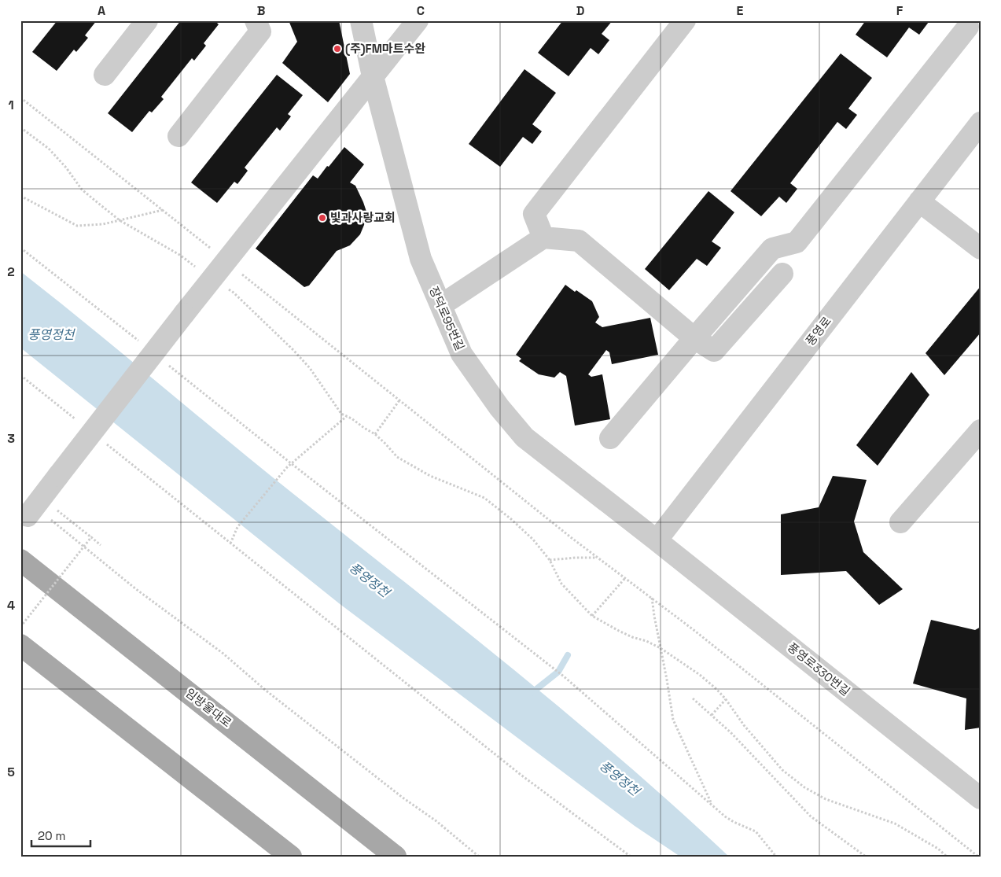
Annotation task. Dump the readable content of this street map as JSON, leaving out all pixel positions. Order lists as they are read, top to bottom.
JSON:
{
  "streets": {
    "main road": ["임방울대로"],
    "street": ["장덕로95번길", "풍영로", "풍영로330번길"]
  },
  "crossings": [
    ["장덕로95번길", "풍영로"],
    ["장덕로95번길", "풍영로330번길"],
    ["풍영로", "풍영로330번길"]
  ],
  "water": ["풍영정천"],
  "places": ["(주)FM마트수완", "빛과사랑교회"],
  "scale_bar": "20 m",
  "grid": {
    "columns": [
      "A",
      "B",
      "C",
      "D",
      "E",
      "F"
    ],
    "rows": [
      "1",
      "2",
      "3",
      "4",
      "5"
    ]
  }
}
